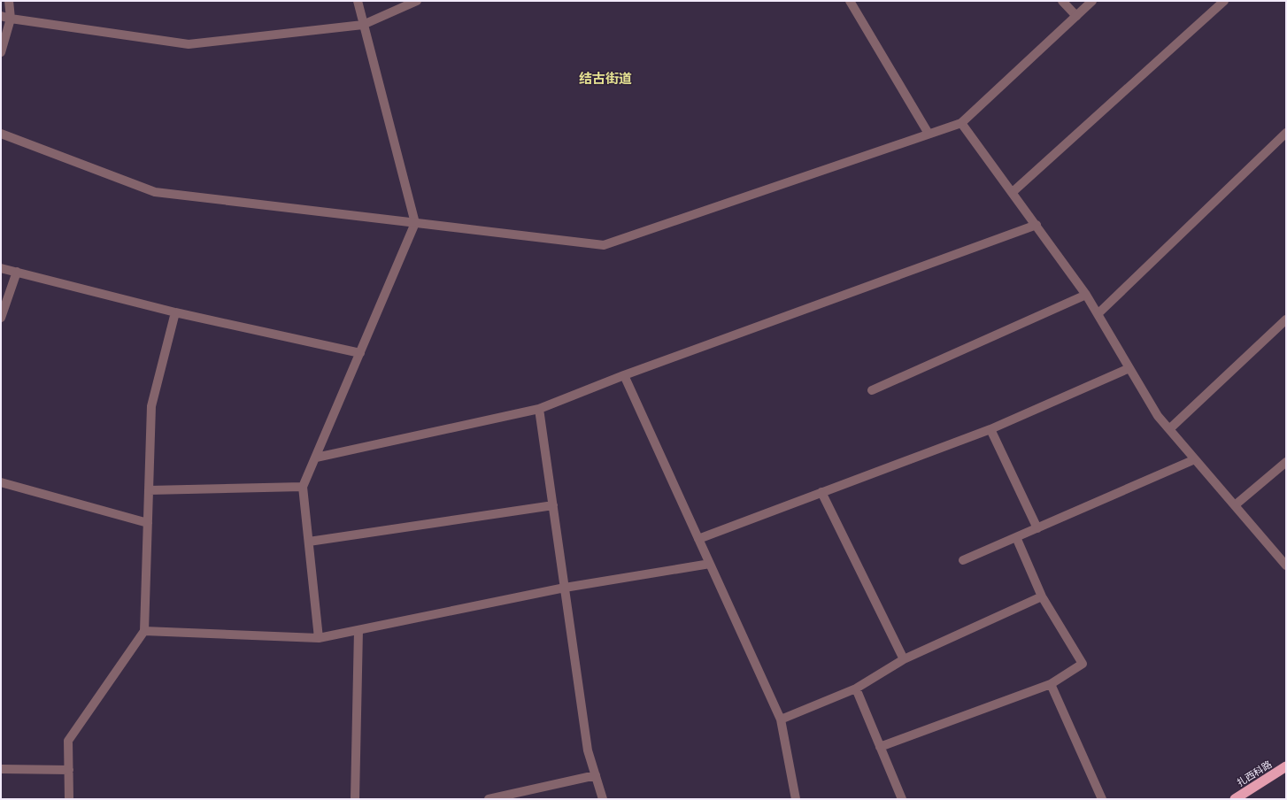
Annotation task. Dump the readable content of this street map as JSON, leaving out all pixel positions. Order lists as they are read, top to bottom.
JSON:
{
  "streets": {
    "highway": ["扎西科路"]
  },
  "districts": ["结古街道"]
}
